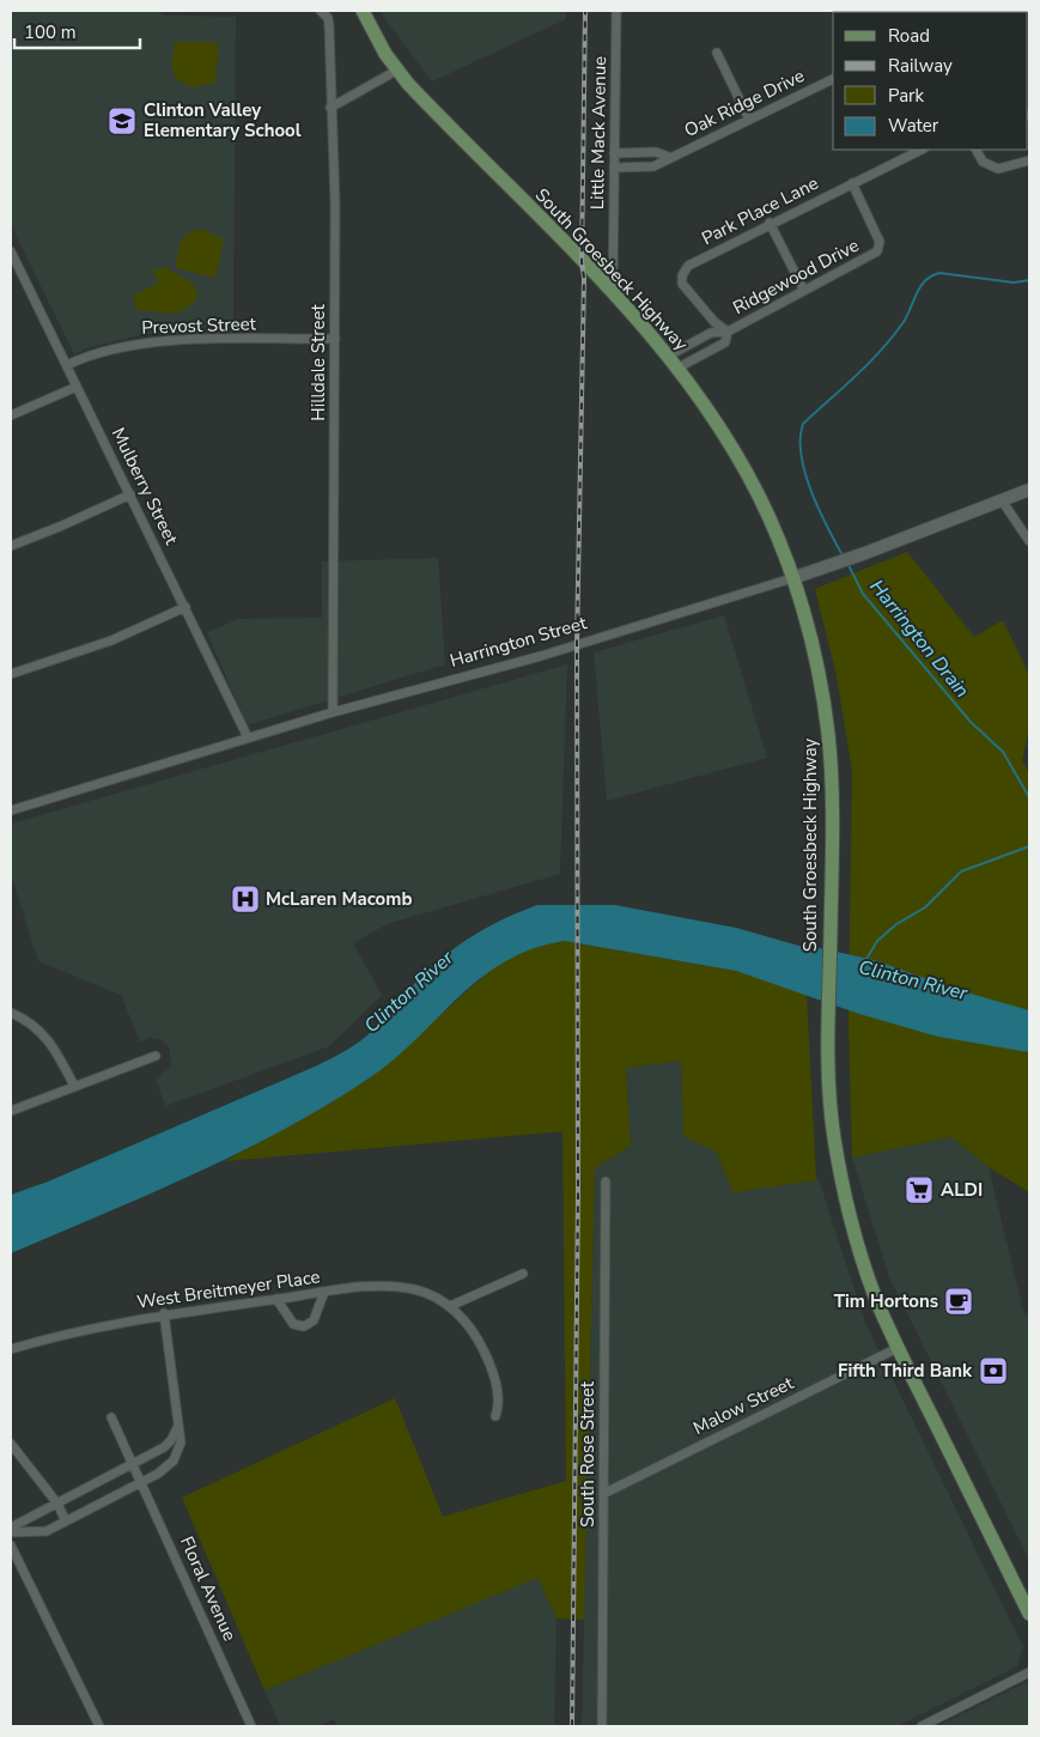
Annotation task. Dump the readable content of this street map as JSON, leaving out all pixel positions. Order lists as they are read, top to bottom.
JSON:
{
  "streets": {
    "main road": ["South Groesbeck Highway"],
    "street": [
      "Oak Ridge Drive",
      "Little Mack Avenue",
      "Park Place Lane",
      "Ridgewood Drive",
      "Prevost Street",
      "Hilldale Street",
      "Mulberry Street",
      "Harrington Street",
      "West Breitmeyer Place",
      "Malow Street",
      "South Rose Street",
      "Floral Avenue"
    ]
  },
  "crossings": [
    ["Oak Ridge Drive", "Little Mack Avenue"],
    ["Little Mack Avenue", "South Groesbeck Highway"],
    ["Park Place Lane", "Ridgewood Drive"],
    ["South Groesbeck Highway", "Ridgewood Drive"],
    ["South Groesbeck Highway", "Harrington Street"],
    ["South Groesbeck Highway", "Malow Street"],
    ["Prevost Street", "Hilldale Street"],
    ["Prevost Street", "Mulberry Street"],
    ["Hilldale Street", "Harrington Street"],
    ["Mulberry Street", "Harrington Street"],
    ["Malow Street", "South Rose Street"]
  ],
  "water": ["Harrington Drain", "Clinton River"],
  "places": {
    "school or university": ["Clinton Valley Elementary School"],
    "hospital": ["McLaren Macomb"],
    "supermarket": ["ALDI"],
    "cafe": ["Tim Hortons"],
    "bank": ["Fifth Third Bank"]
  },
  "legend": [
    "Road",
    "Railway",
    "Park",
    "Water"
  ],
  "scale_bar": "100 m"
}
